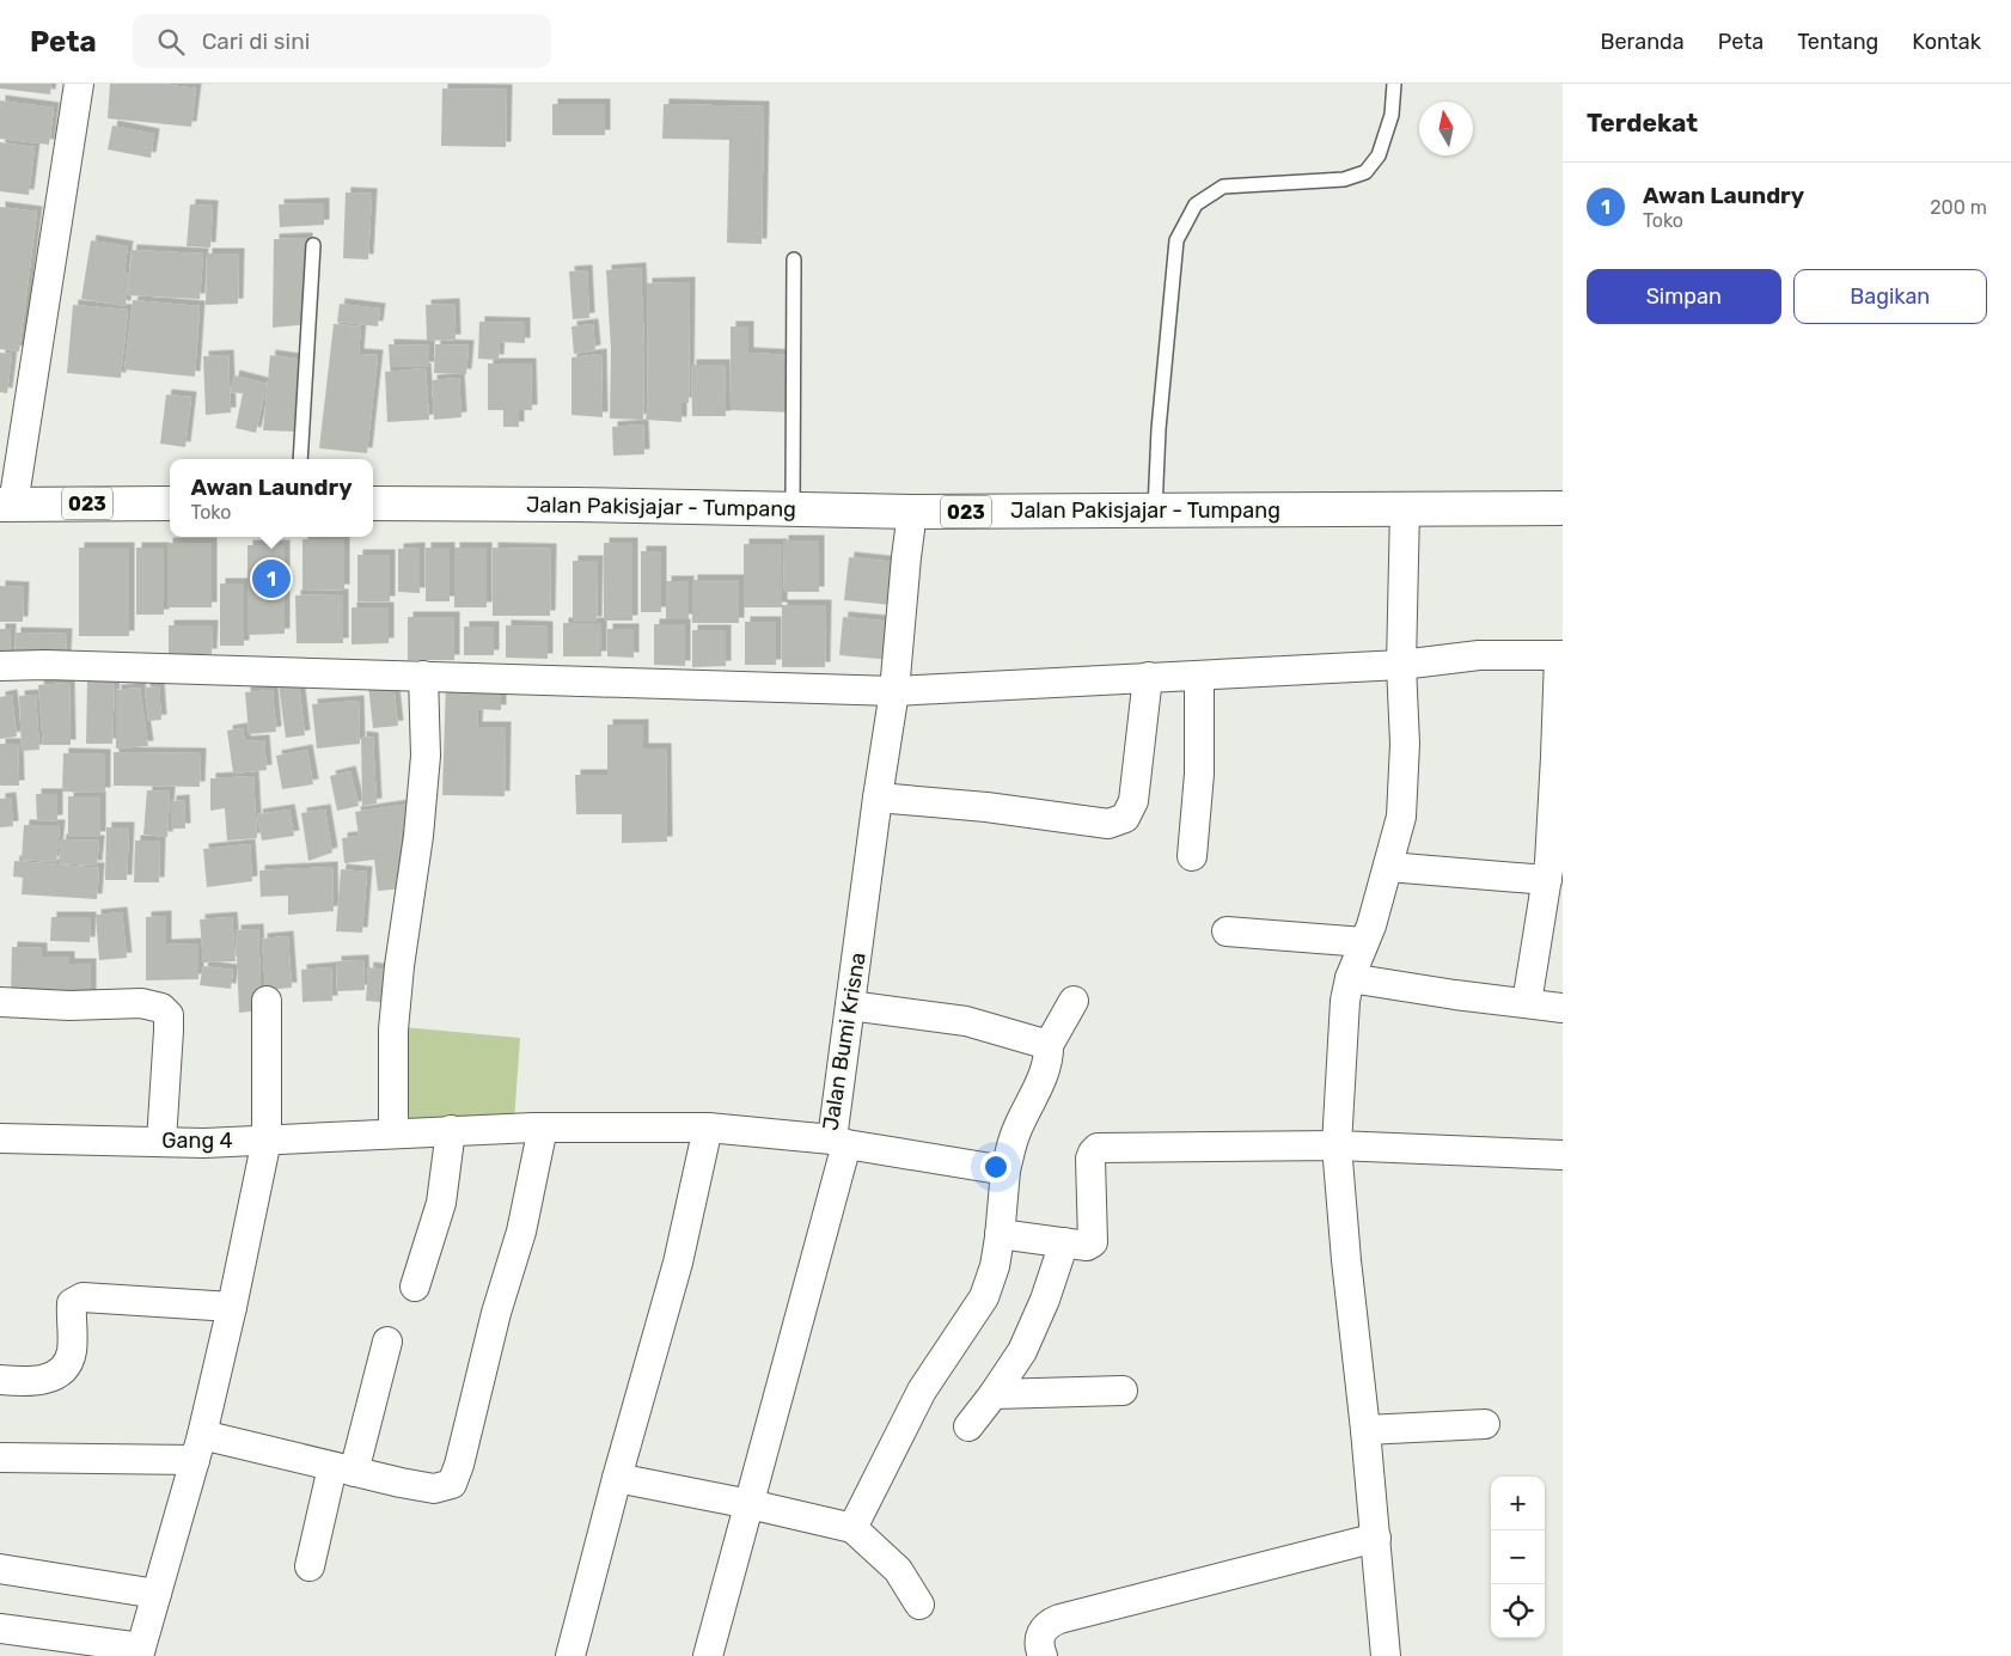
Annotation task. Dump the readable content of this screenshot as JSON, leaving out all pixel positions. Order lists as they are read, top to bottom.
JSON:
{
  "streets": {
    "main road": ["023", "Jalan Pakisjajar - Tumpang"],
    "street": ["Jalan Bumi Krisna", "Gang 4"]
  },
  "crossings": [
    ["Jalan Pakisjajar - Tumpang", "Jalan Bumi Krisna"],
    ["Jalan Bumi Krisna", "Gang 4"]
  ],
  "north": "top",
  "page": {
    "header": "Peta",
    "search": "Cari di sini",
    "nav": [
      "Beranda",
      "Peta",
      "Tentang",
      "Kontak"
    ],
    "heading": "Terdekat",
    "list": [
      {
        "mark": "1",
        "name": "Awan Laundry",
        "note": "Toko",
        "value": "200 m"
      }
    ],
    "buttons": ["Simpan", "Bagikan"],
    "popup": ["Awan Laundry", "Toko"],
    "pins": "1",
    "map_buttons": ["+", "−"]
  }
}
